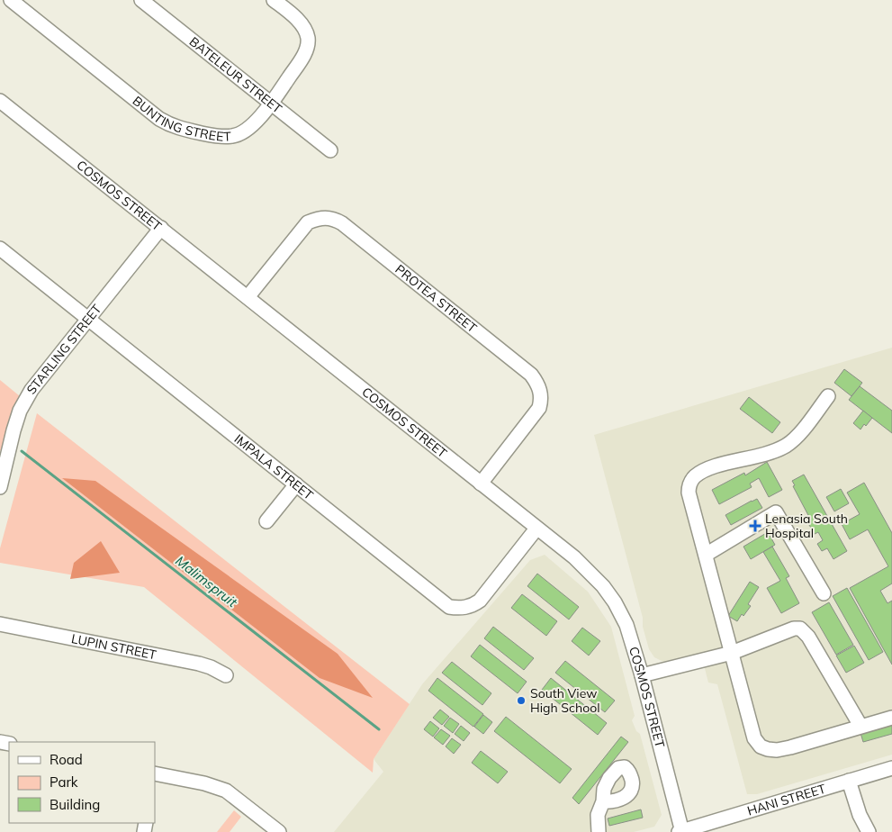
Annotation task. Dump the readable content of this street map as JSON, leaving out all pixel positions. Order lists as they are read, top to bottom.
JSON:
{
  "streets": {
    "street": [
      "BATELEUR STREET",
      "BUNTING STREET",
      "COSMOS STREET",
      "PROTEA STREET",
      "STARLING STREET",
      "IMPALA STREET",
      "LUPIN STREET",
      "HANI STREET"
    ]
  },
  "crossings": [
    ["BATELEUR STREET", "BUNTING STREET"],
    ["COSMOS STREET", "PROTEA STREET"],
    ["COSMOS STREET", "STARLING STREET"],
    ["COSMOS STREET", "IMPALA STREET"],
    ["COSMOS STREET", "HANI STREET"],
    ["STARLING STREET", "IMPALA STREET"]
  ],
  "water": ["Malimspruit"],
  "places": {
    "health": ["Lenasia South Hospital"],
    "other": ["South View High School"]
  },
  "legend": ["Road", "Park", "Building"]
}
